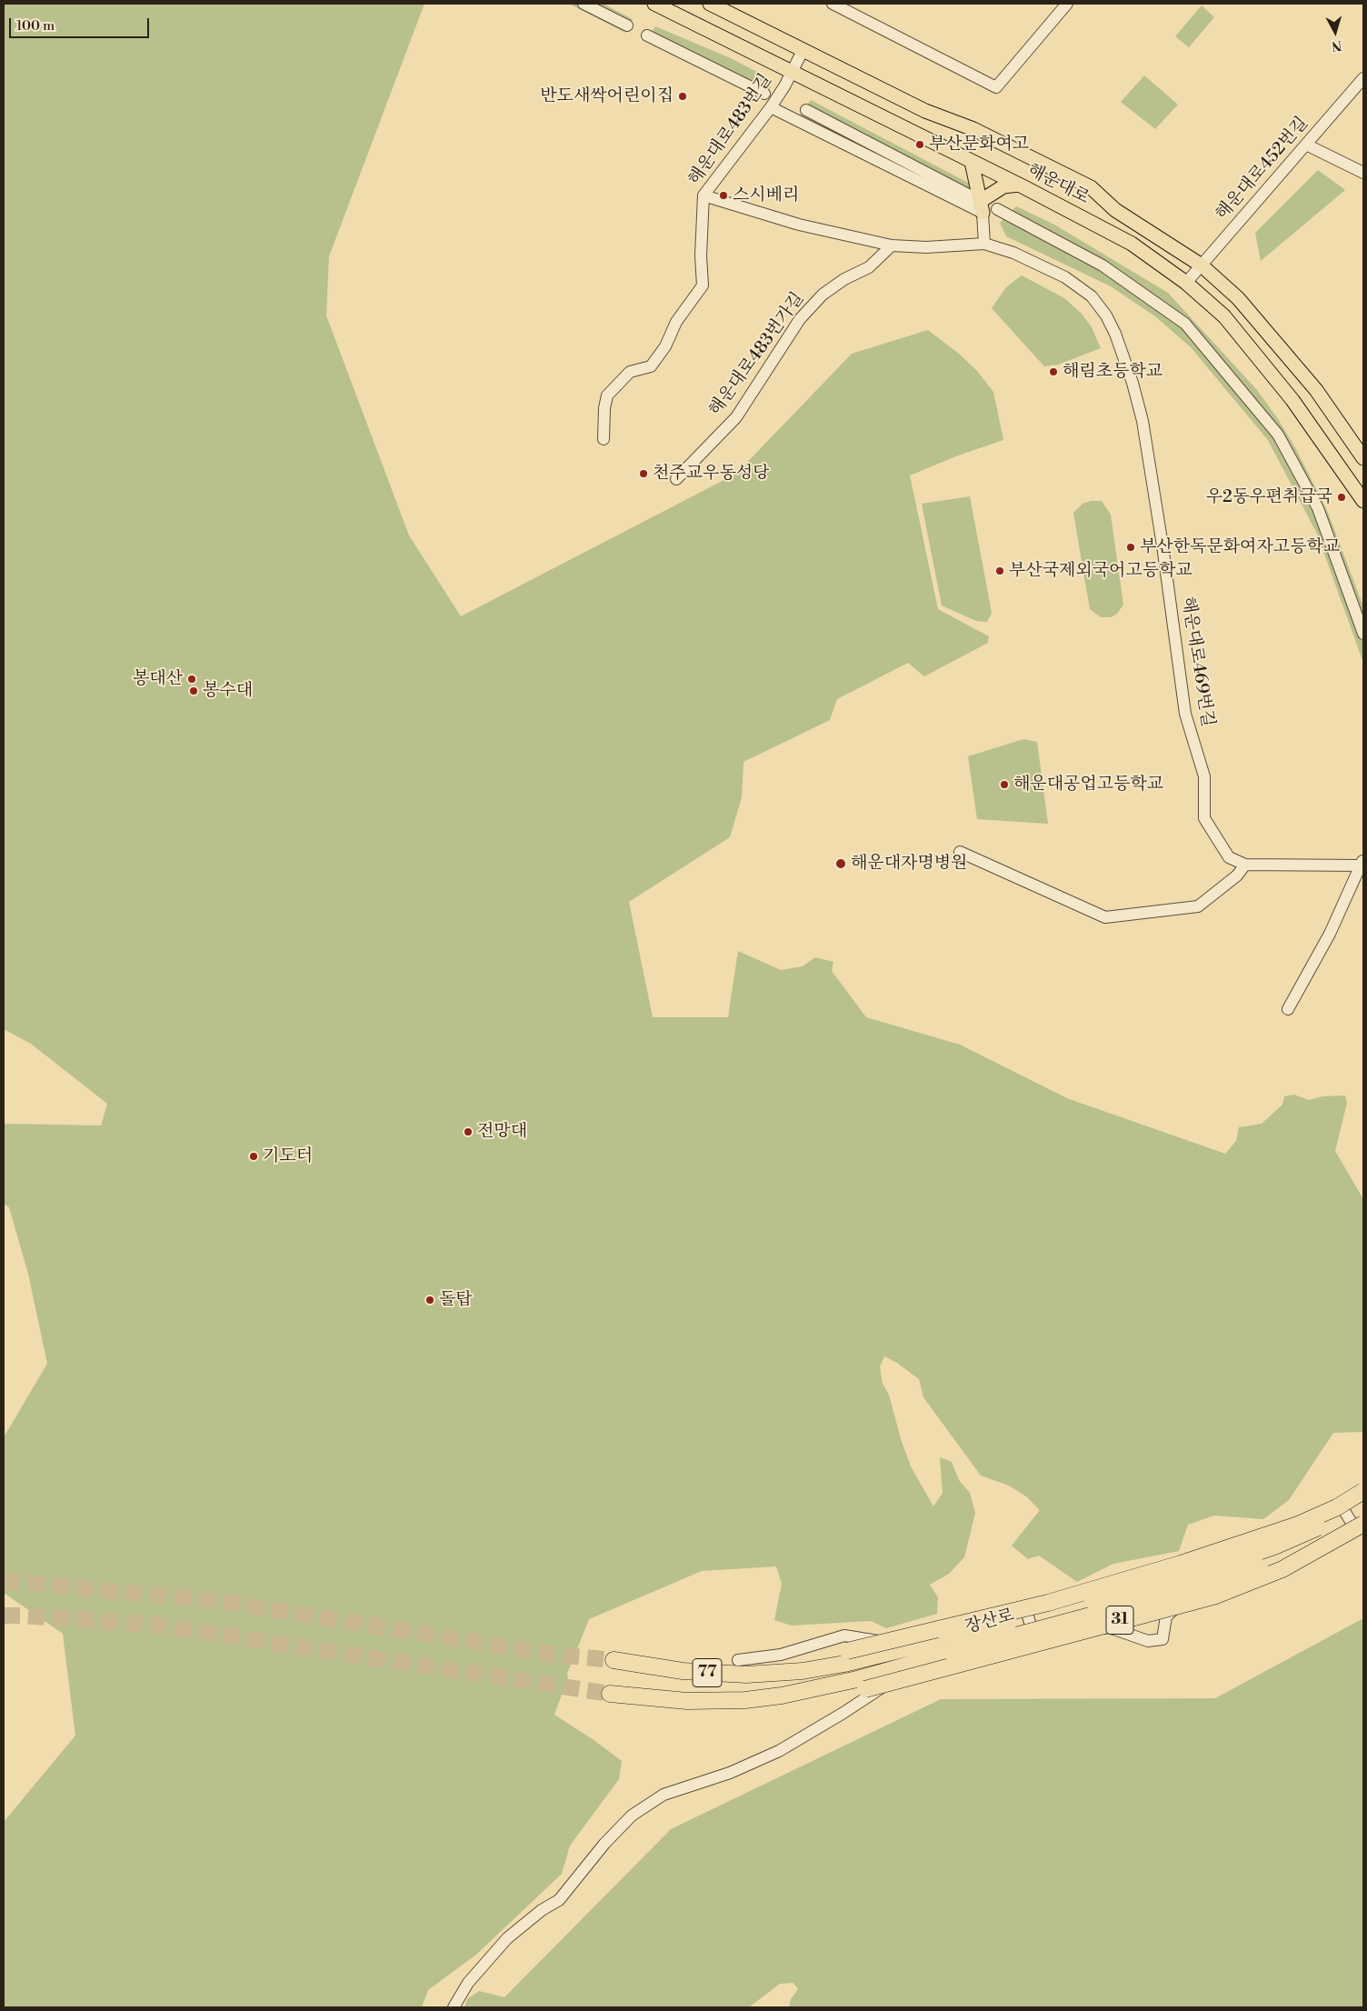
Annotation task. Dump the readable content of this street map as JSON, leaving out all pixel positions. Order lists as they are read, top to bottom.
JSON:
{
  "streets": {
    "highway": ["31", "장산로", "77"],
    "main road": ["해운대로"],
    "street": [
      "해운대로483번길",
      "해운대로452번길",
      "해운대로483번가길",
      "해운대로469번길"
    ]
  },
  "crossings": [
    ["해운대로483번길", "해운대로"],
    ["해운대로452번길", "해운대로"],
    ["31", "장산로"]
  ],
  "places": [
    "반도새싹어린이집",
    "부산문화여고",
    "스시베리",
    "해림초등학교",
    "천주교우동성당",
    "우2동우편취급국",
    "부산한독문화여자고등학교",
    "부산국제외국어고등학교",
    "봉대산",
    "봉수대",
    "해운대공업고등학교",
    "해운대자명병원",
    "전망대",
    "기도터",
    "돌탑"
  ],
  "scale_bar": "100 m",
  "north": "bottom"
}
